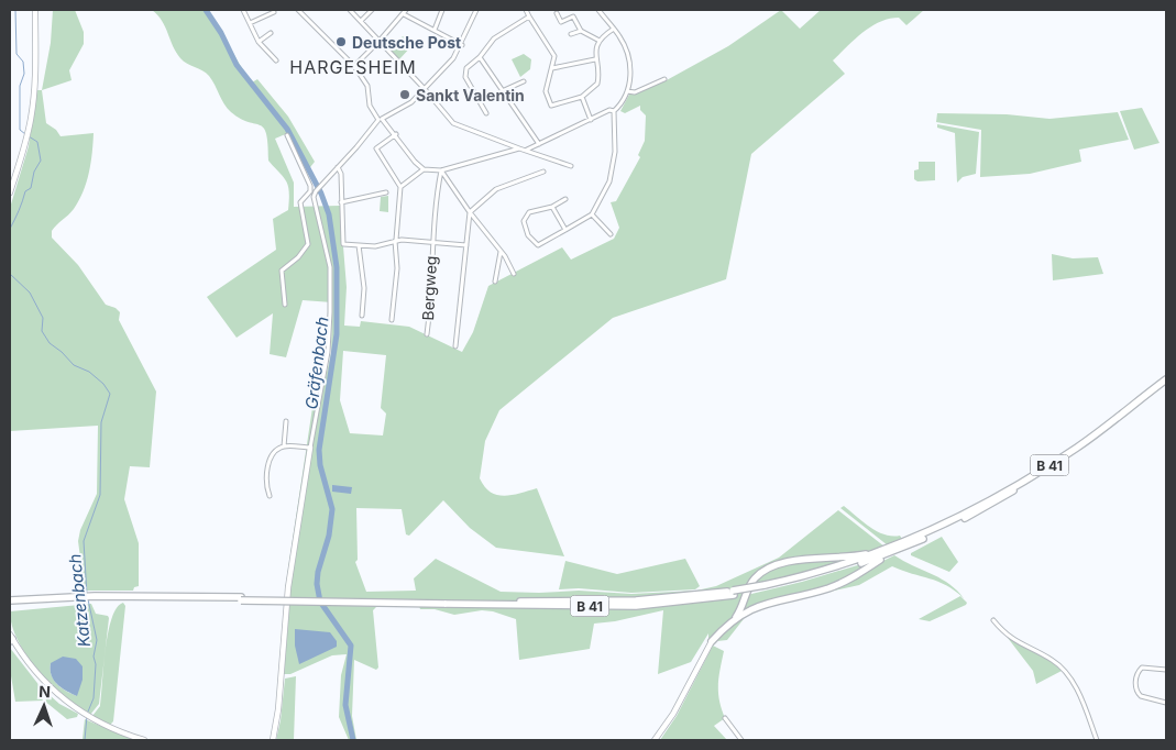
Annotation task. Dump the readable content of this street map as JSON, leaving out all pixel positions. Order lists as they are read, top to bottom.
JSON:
{
  "streets": {
    "highway": ["B 41"],
    "street": ["Bergweg"]
  },
  "districts": ["HARGESHEIM"],
  "water": ["Gräfenbach", "Katzenbach"],
  "places": ["Deutsche Post", "Sankt Valentin"],
  "north": "top"
}
